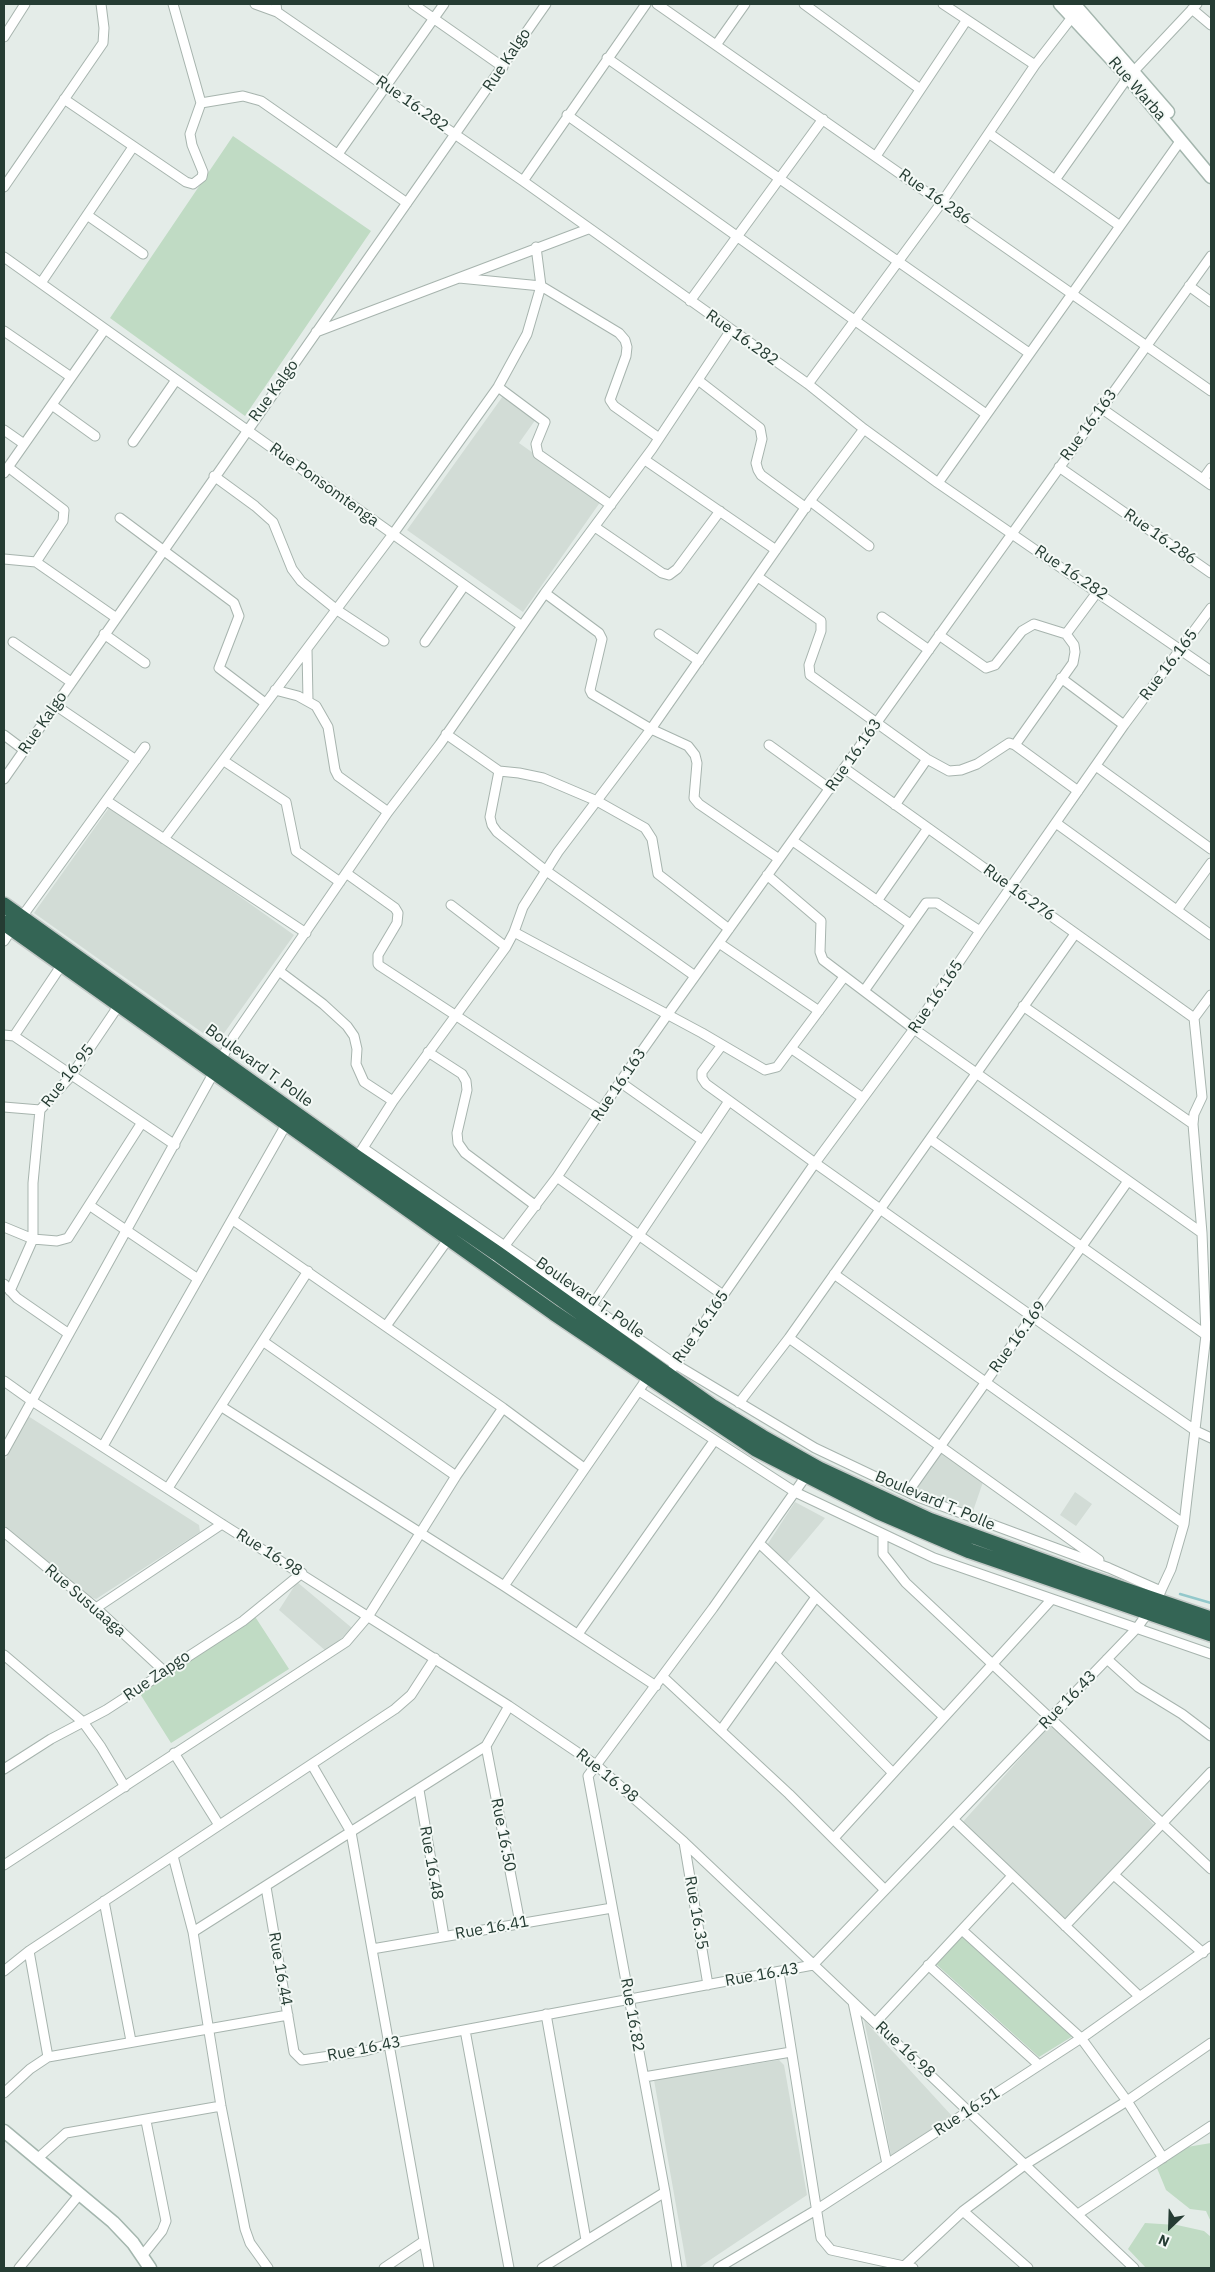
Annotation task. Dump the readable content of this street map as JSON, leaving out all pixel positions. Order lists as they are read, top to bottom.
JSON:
{
  "streets": {
    "highway": ["Boulevard T. Polle"],
    "main road": ["Rue Warba"],
    "street": [
      "Rue Kalgo",
      "Rue 16.282",
      "Rue 16.286",
      "Rue 16.163",
      "Rue Ponsomtenga",
      "Rue 16.165",
      "Rue 16.276",
      "Rue 16.95",
      "Rue 16.169",
      "Rue 16.98",
      "Rue Susuaaga",
      "Rue Zapgo",
      "Rue 16.43",
      "Rue 16.50",
      "Rue 16.48",
      "Rue 16.35",
      "Rue 16.41",
      "Rue 16.44",
      "Rue 16.82",
      "Rue 16.51"
    ]
  },
  "crossings": [
    ["Rue Kalgo", "Rue 16.282"],
    ["Rue Kalgo", "Rue Ponsomtenga"],
    ["Rue 16.282", "Rue 16.163"],
    ["Rue 16.282", "Rue 16.165"],
    ["Rue 16.286", "Rue 16.163"],
    ["Rue 16.163", "Rue 16.276"],
    ["Rue 16.163", "Boulevard T. Polle"],
    ["Rue 16.165", "Rue 16.276"],
    ["Rue 16.165", "Boulevard T. Polle"],
    ["Boulevard T. Polle", "Rue 16.95"],
    ["Boulevard T. Polle", "Rue 16.43"],
    ["Rue 16.98", "Rue Zapgo"],
    ["Rue 16.98", "Rue 16.43"],
    ["Rue 16.98", "Rue 16.35"],
    ["Rue 16.98", "Rue 16.82"],
    ["Rue 16.98", "Rue 16.51"],
    ["Rue Susuaaga", "Rue Zapgo"],
    ["Rue 16.43", "Rue 16.35"],
    ["Rue 16.43", "Rue 16.44"],
    ["Rue 16.43", "Rue 16.82"],
    ["Rue 16.50", "Rue 16.41"],
    ["Rue 16.48", "Rue 16.41"],
    ["Rue 16.41", "Rue 16.82"]
  ],
  "north": "bottom left"
}
